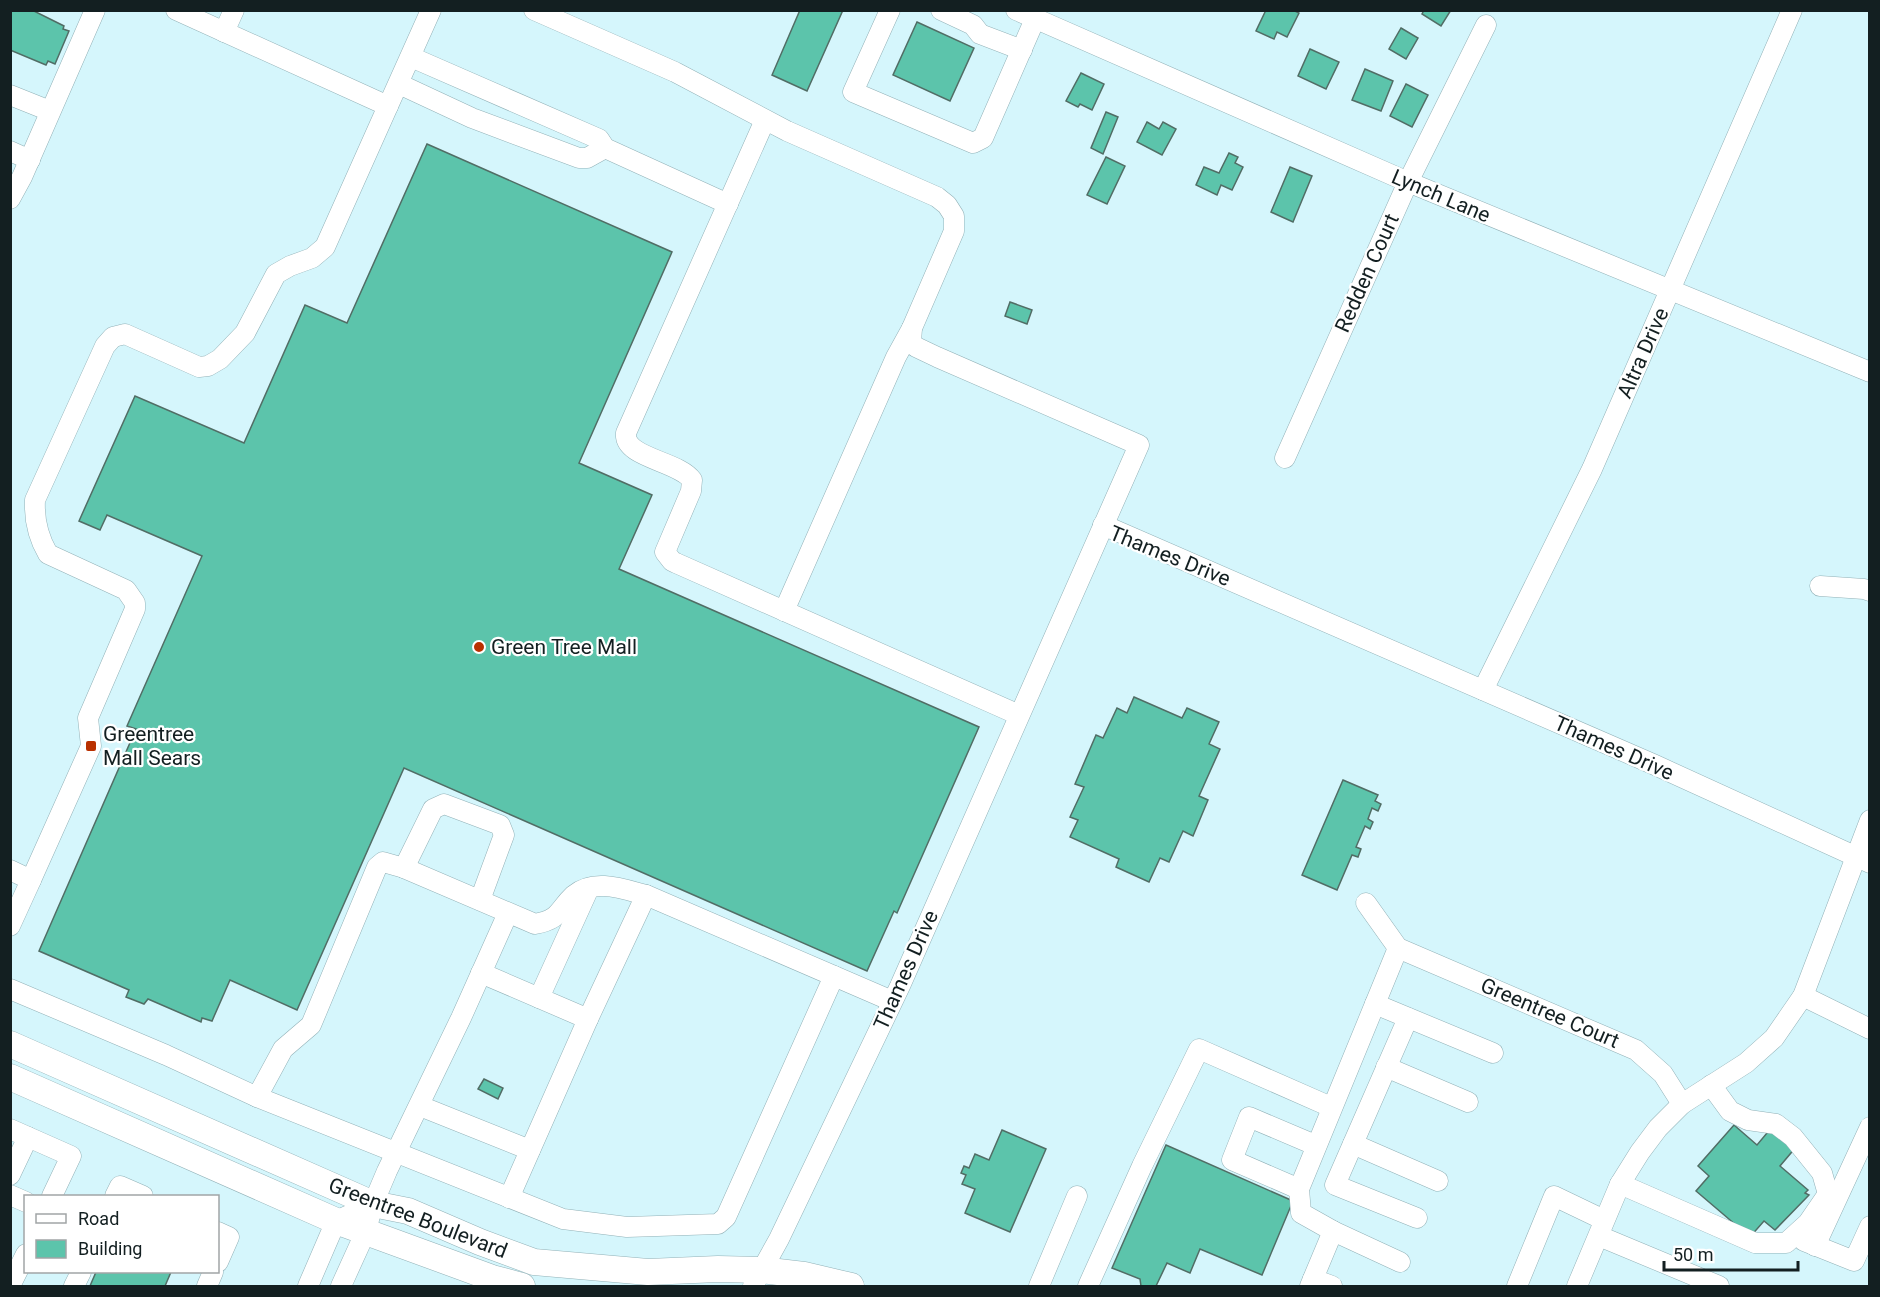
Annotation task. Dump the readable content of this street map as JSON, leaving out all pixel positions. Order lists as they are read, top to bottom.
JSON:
{
  "streets": {
    "main road": ["Greentree Boulevard"],
    "street": [
      "Lynch Lane",
      "Redden Court",
      "Altra Drive",
      "Thames Drive",
      "Greentree Court"
    ]
  },
  "crossings": [
    ["Lynch Lane", "Redden Court"],
    ["Lynch Lane", "Altra Drive"],
    ["Altra Drive", "Thames Drive"],
    ["Thames Drive", "Greentree Boulevard"]
  ],
  "places": {
    "other": ["Green Tree Mall"],
    "transit": ["Greentree Mall Sears"]
  },
  "legend": ["Road", "Building"],
  "scale_bar": "50 m"
}
